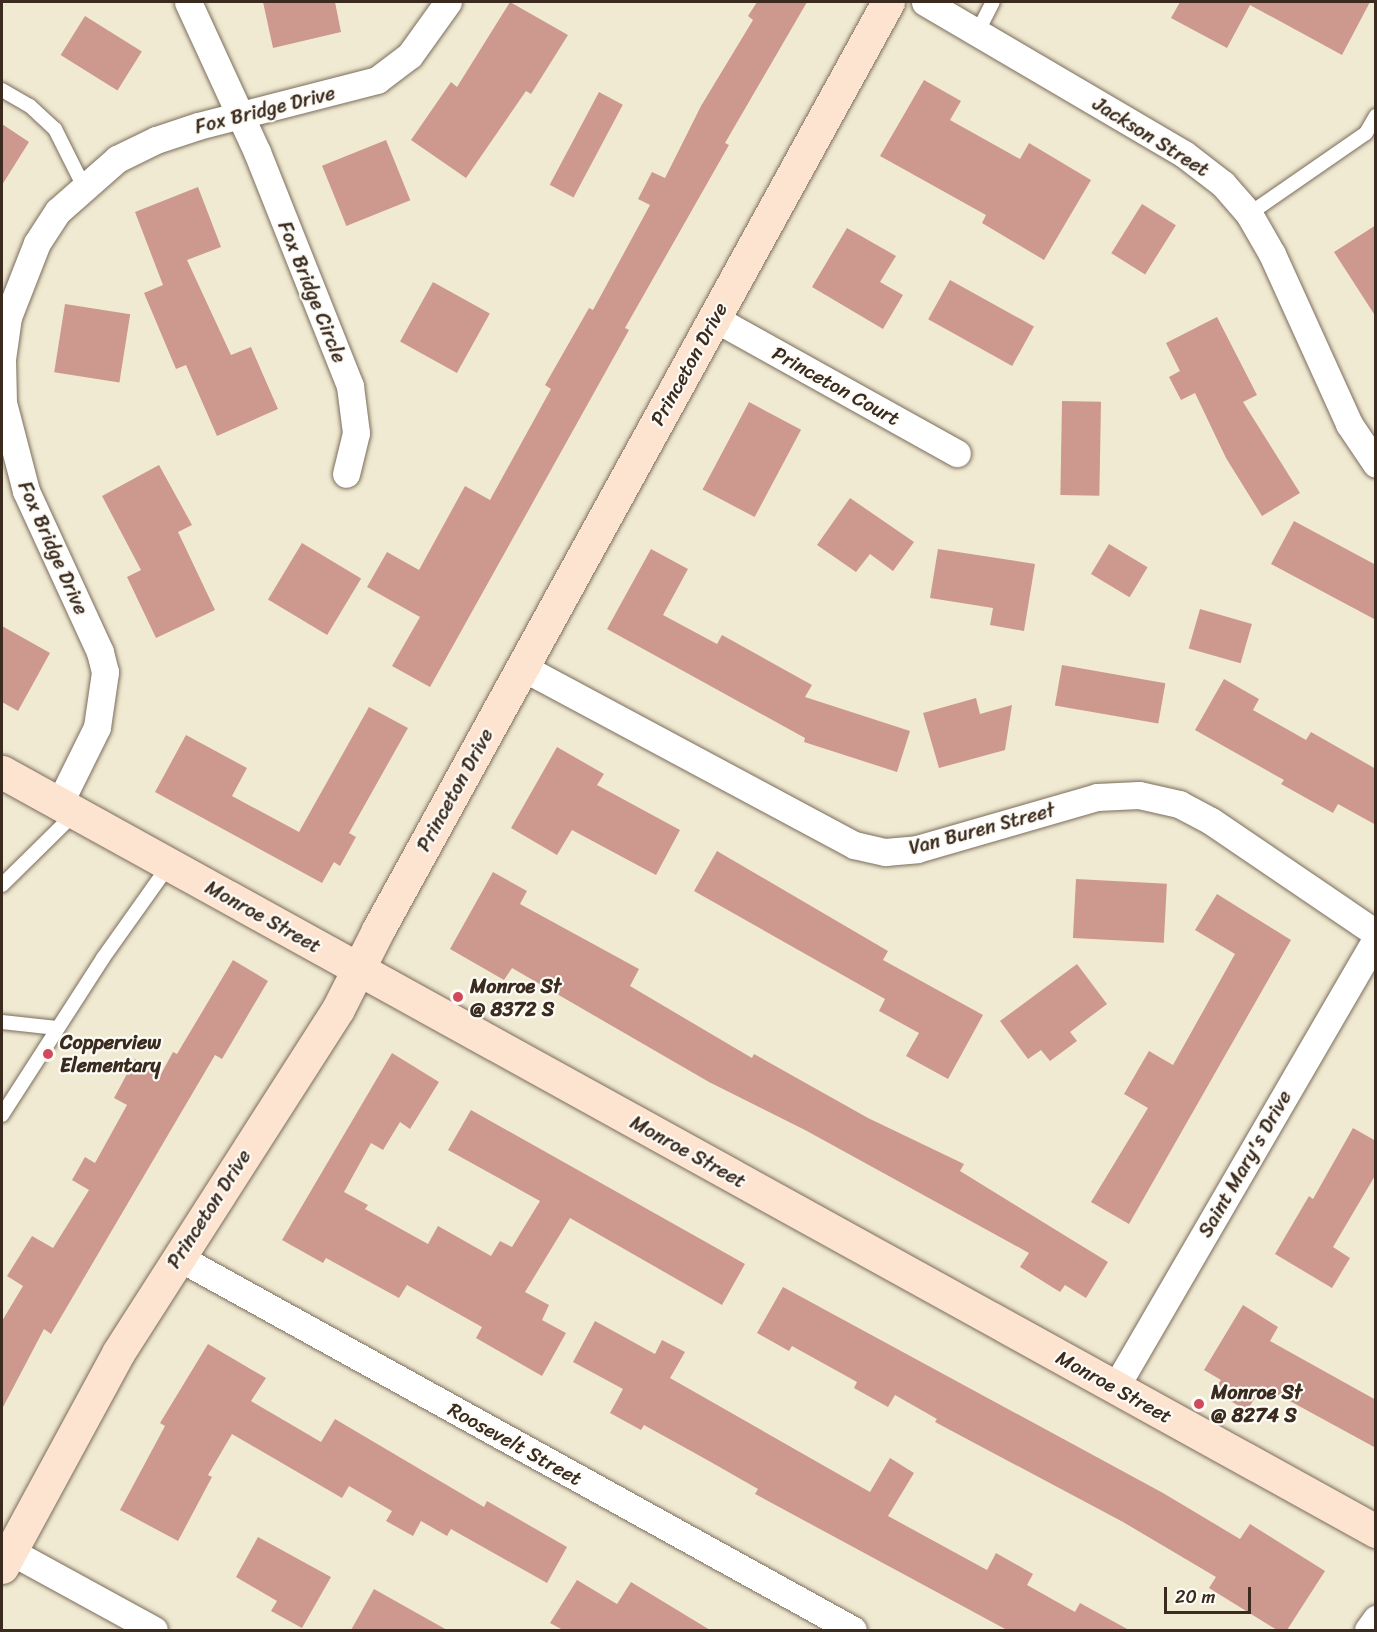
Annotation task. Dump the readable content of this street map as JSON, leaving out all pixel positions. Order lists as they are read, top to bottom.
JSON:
{
  "streets": {
    "street": [
      "Fox Bridge Drive",
      "Jackson Street",
      "Fox Bridge Circle",
      "Princeton Drive",
      "Princeton Court",
      "Van Buren Street",
      "Monroe Street",
      "Saint Mary's Drive",
      "Roosevelt Street"
    ]
  },
  "crossings": [
    ["Fox Bridge Drive", "Fox Bridge Circle"],
    ["Fox Bridge Drive", "Monroe Street"],
    ["Princeton Drive", "Princeton Court"],
    ["Princeton Drive", "Van Buren Street"],
    ["Princeton Drive", "Monroe Street"],
    ["Princeton Drive", "Roosevelt Street"],
    ["Monroe Street", "Saint Mary's Drive"]
  ],
  "places": ["Monroe St @ 8372 S", "Copperview Elementary", "Monroe St @ 8274 S"],
  "scale_bar": "20 m"
}
